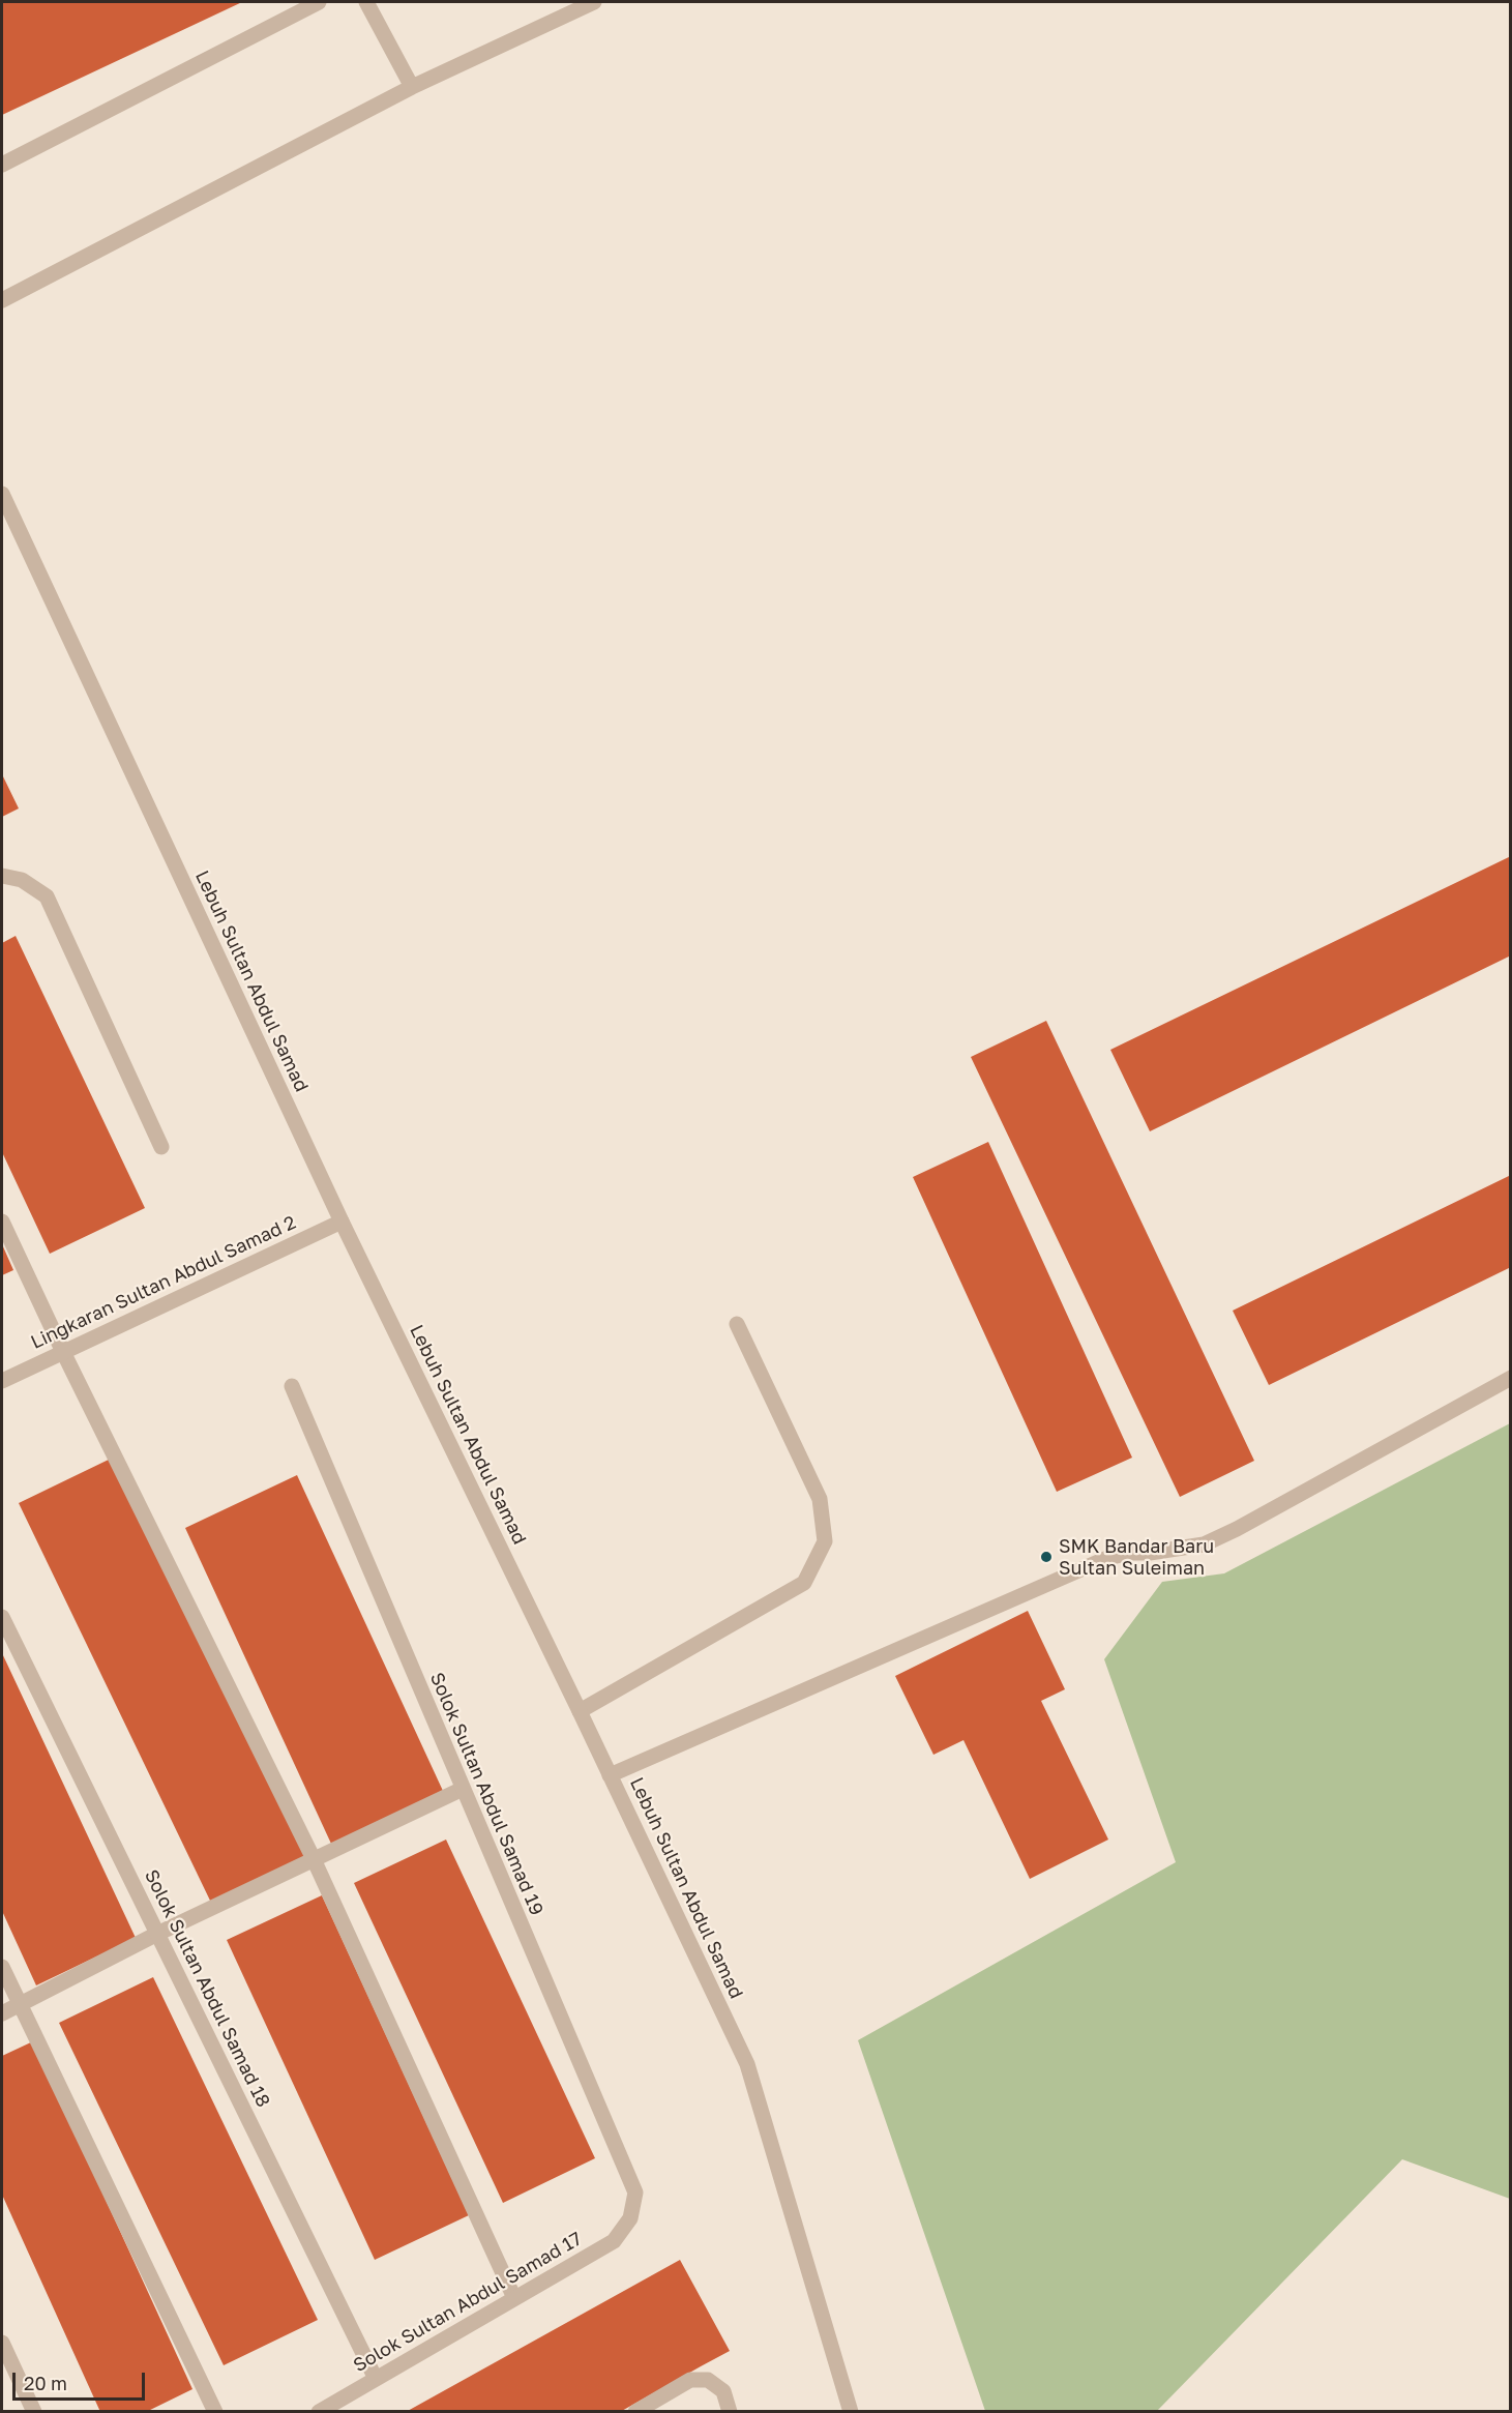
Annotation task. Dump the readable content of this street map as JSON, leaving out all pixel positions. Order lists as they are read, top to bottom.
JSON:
{
  "streets": {
    "street": [
      "Lebuh Sultan Abdul Samad",
      "Lingkaran Sultan Abdul Samad 2",
      "Solok Sultan Abdul Samad 19",
      "Solok Sultan Abdul Samad 18",
      "Solok Sultan Abdul Samad 17"
    ]
  },
  "crossings": [
    ["Lebuh Sultan Abdul Samad", "Lingkaran Sultan Abdul Samad 2"],
    ["Solok Sultan Abdul Samad 19", "Solok Sultan Abdul Samad 17"],
    ["Solok Sultan Abdul Samad 18", "Solok Sultan Abdul Samad 17"]
  ],
  "places": ["SMK Bandar Baru Sultan Suleiman"],
  "scale_bar": "20 m"
}
